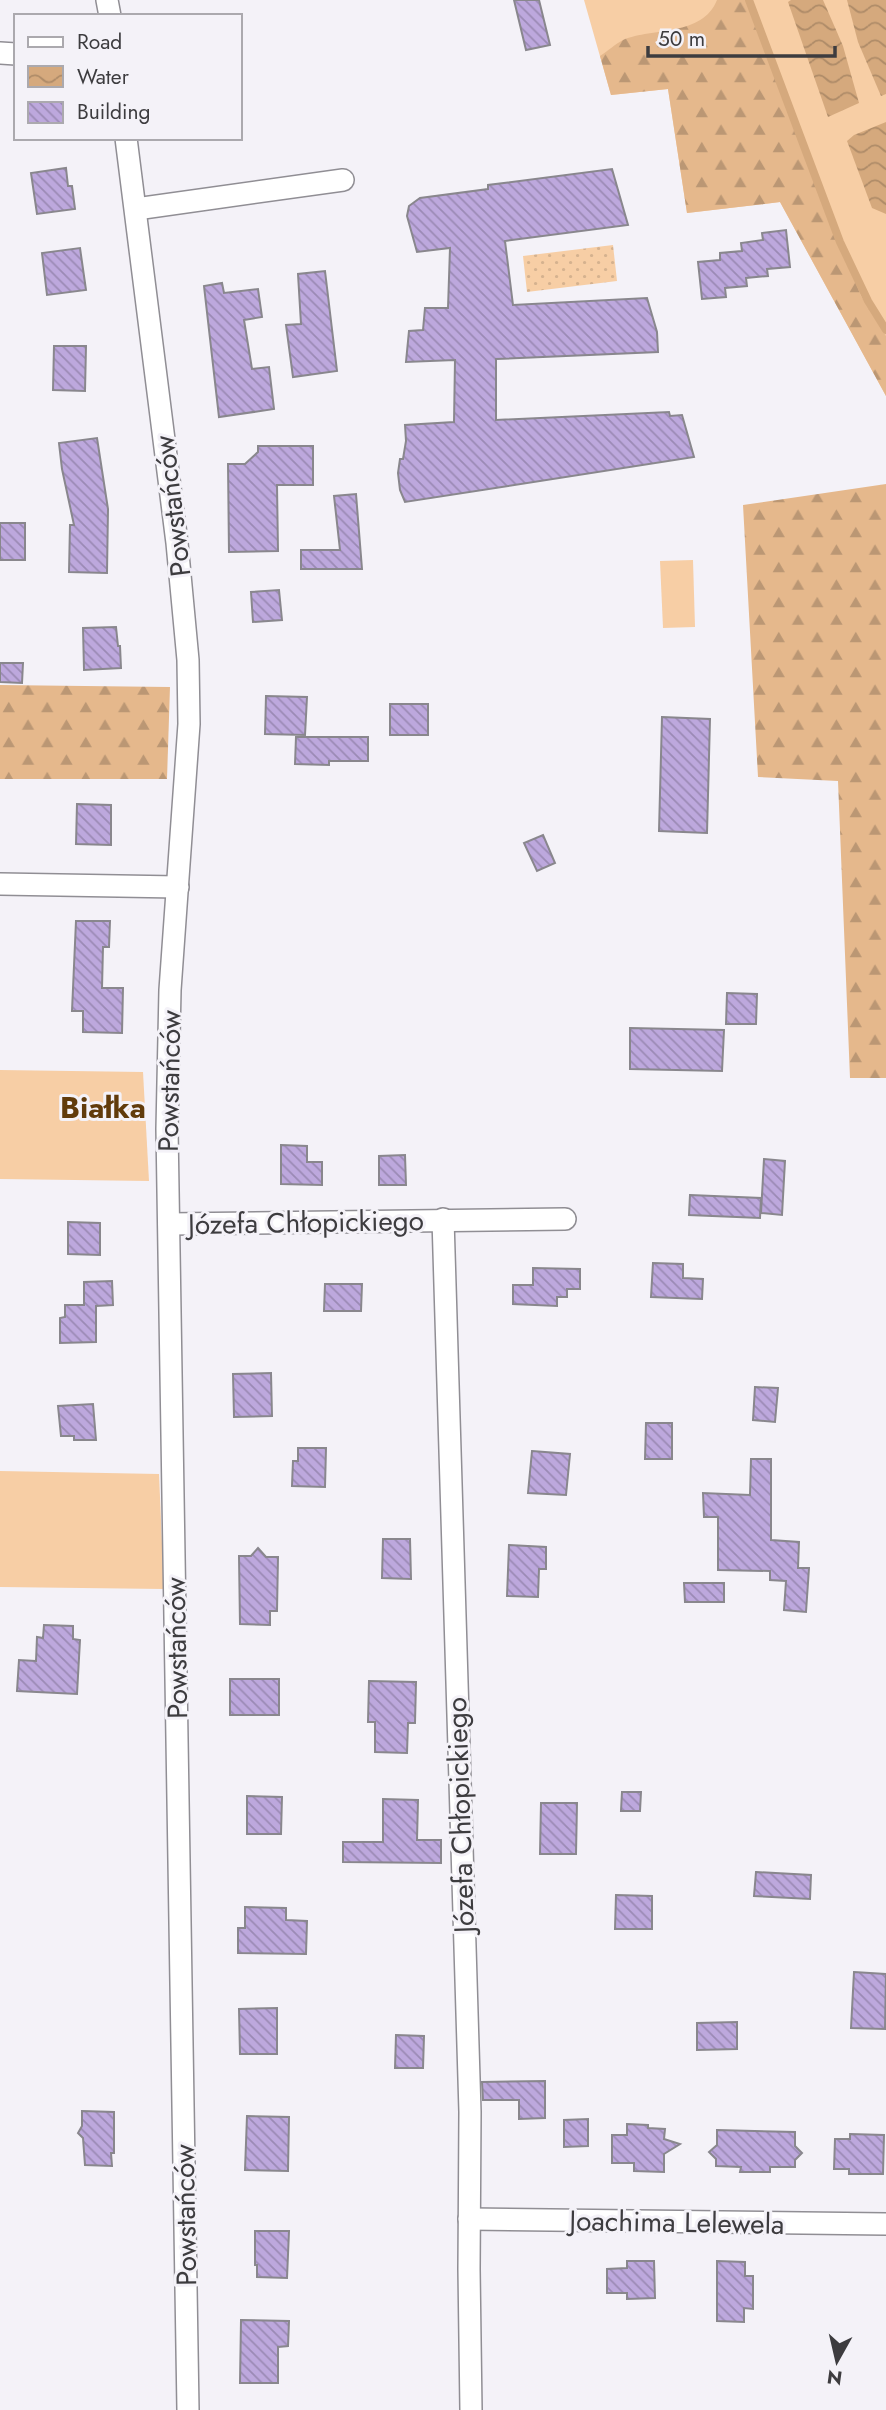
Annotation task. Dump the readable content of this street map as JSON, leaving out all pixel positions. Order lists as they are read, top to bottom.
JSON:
{
  "streets": {
    "street": ["Powstańców", "Józefa Chłopickiego", "Joachima Lelewela"]
  },
  "crossings": [
    ["Powstańców", "Józefa Chłopickiego"],
    ["Józefa Chłopickiego", "Joachima Lelewela"]
  ],
  "districts": ["Białka"],
  "legend": ["Road", "Water", "Building"],
  "scale_bar": "50 m",
  "north": "bottom"
}
